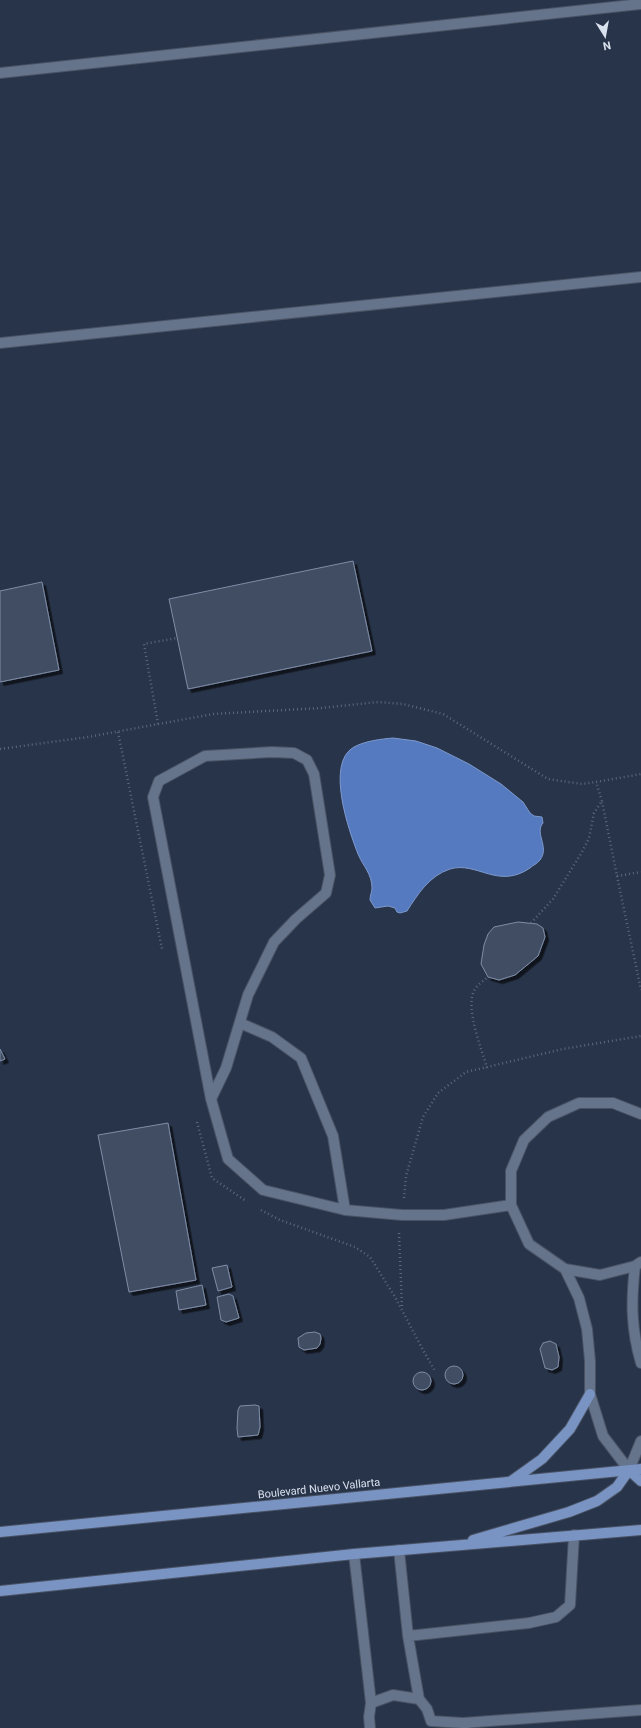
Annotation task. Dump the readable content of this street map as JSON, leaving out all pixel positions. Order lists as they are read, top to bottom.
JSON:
{
  "streets": {
    "main road": ["Boulevard Nuevo Vallarta"]
  },
  "north": "bottom"
}
